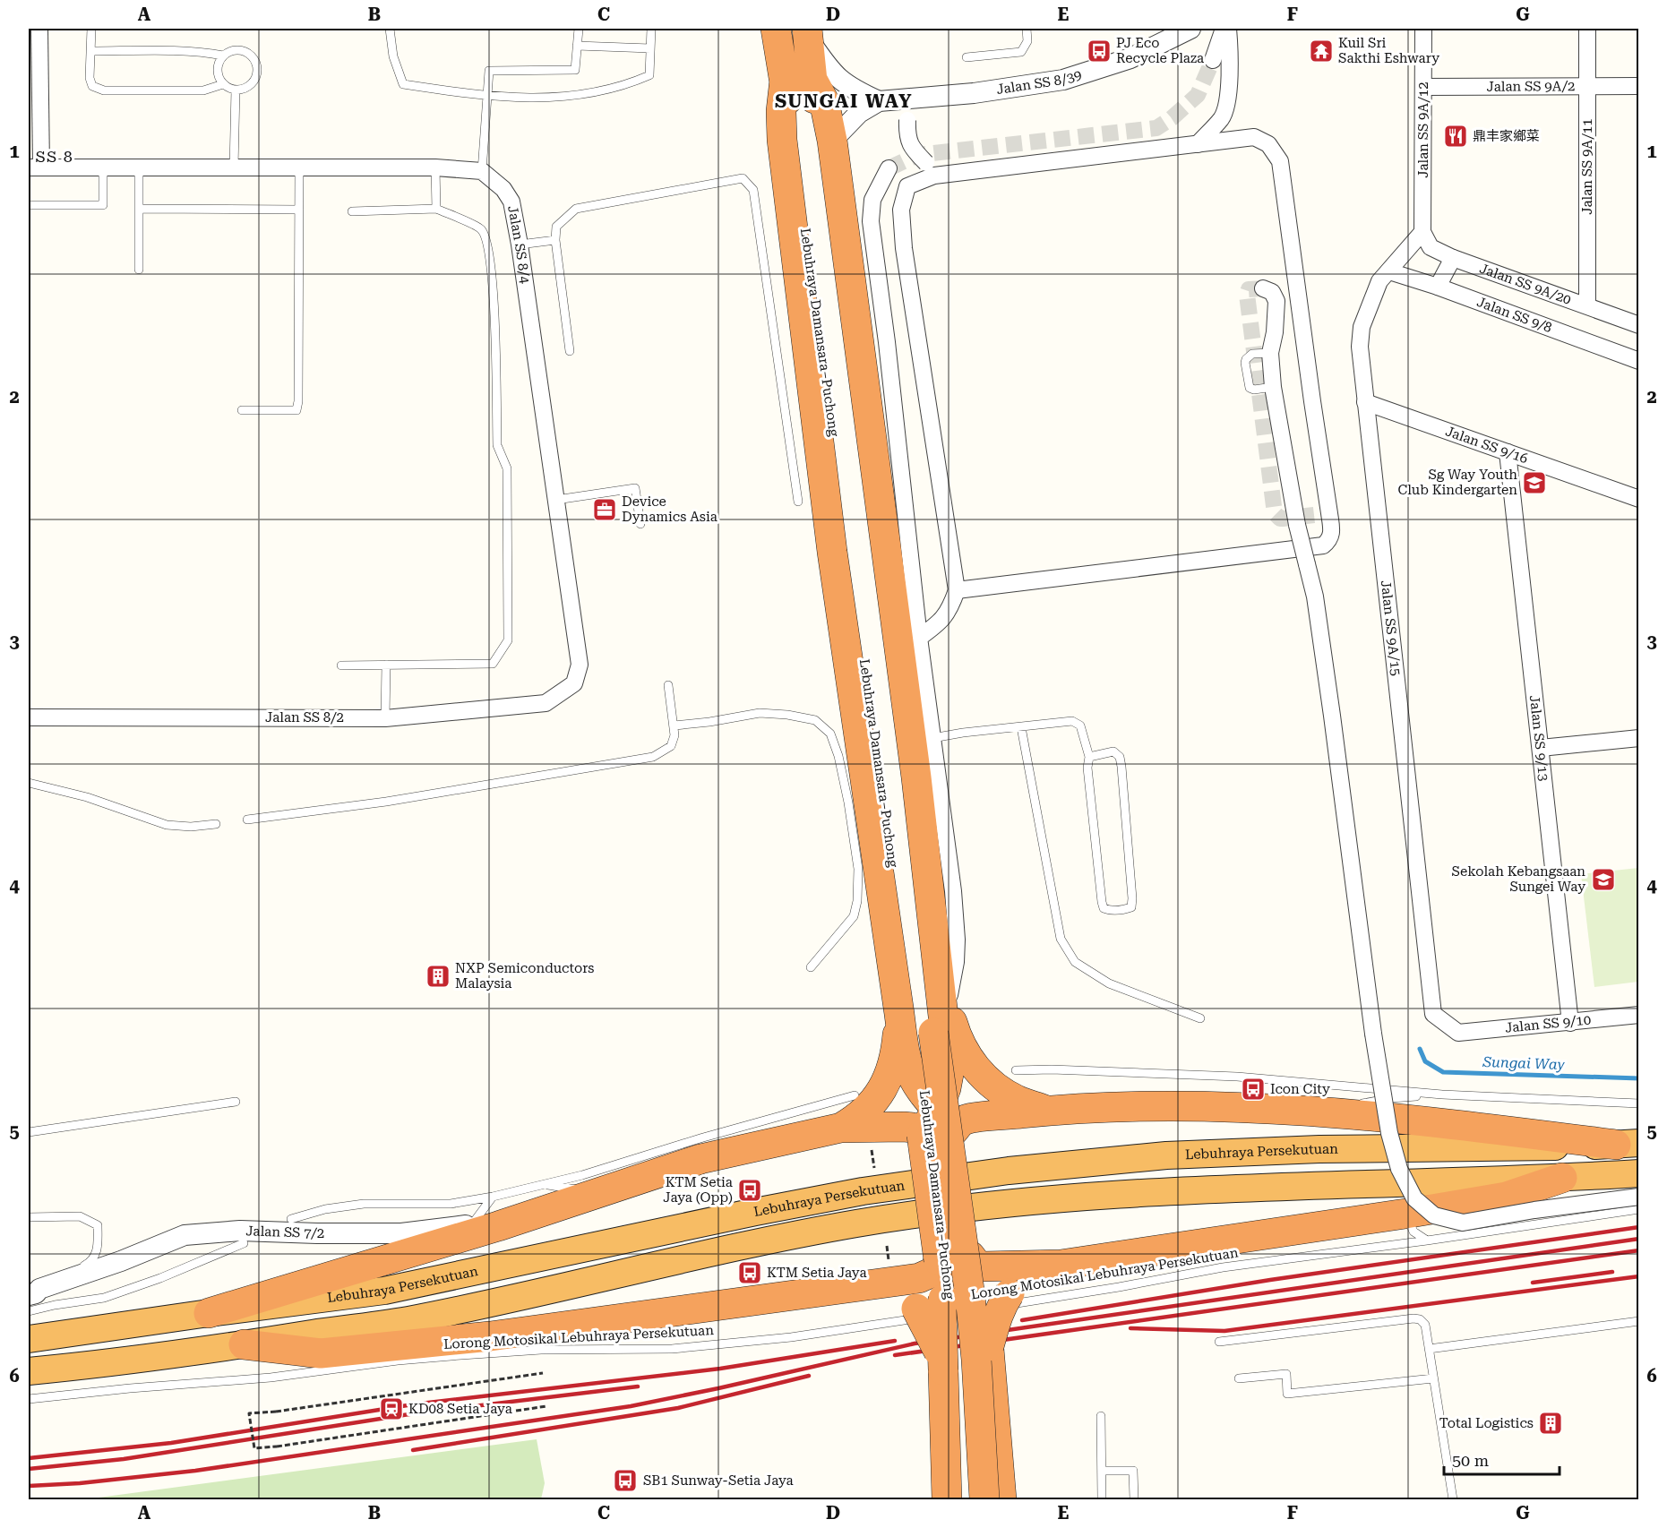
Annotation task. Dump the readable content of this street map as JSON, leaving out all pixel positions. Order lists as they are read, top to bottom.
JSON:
{
  "streets": {
    "highway": ["Lebuhraya Damansara–Puchong", "Lebuhraya Persekutuan"],
    "street": [
      "Jalan SS 8/39",
      "Jalan SS 9A/2",
      "Jalan SS 9A/12",
      "Jalan SS 9A/11",
      "Jalan SS 8/4",
      "Jalan SS 9A/20",
      "Jalan SS 9/8",
      "Jalan SS 9/16",
      "Jalan SS 9A/15",
      "Jalan SS 8/2",
      "Jalan SS 9/13",
      "Jalan SS 9/10",
      "Jalan SS 7/2"
    ],
    "lane": ["Lorong Motosikal Lebuhraya Persekutuan"]
  },
  "crossings": [
    ["Jalan SS 8/39", "Lebuhraya Damansara–Puchong"],
    ["Jalan SS 9A/2", "Jalan SS 9A/12"],
    ["Jalan SS 9A/2", "Jalan SS 9A/11"],
    ["Jalan SS 9A/12", "Jalan SS 9A/20"],
    ["Jalan SS 9A/12", "Jalan SS 9A/15"],
    ["Jalan SS 9A/11", "Jalan SS 9A/20"],
    ["Jalan SS 8/4", "Jalan SS 8/2"],
    ["Jalan SS 9A/20", "Jalan SS 9A/15"],
    ["Jalan SS 9/8", "Jalan SS 9A/15"],
    ["Jalan SS 9/16", "Jalan SS 9A/15"],
    ["Jalan SS 9/16", "Jalan SS 9/13"],
    ["Jalan SS 9A/15", "Jalan SS 9/10"],
    ["Jalan SS 9/13", "Jalan SS 9/10"]
  ],
  "districts": ["SUNGAI WAY", "SS 8"],
  "water": ["Sungai Way"],
  "places": {
    "bus stop": [
      "PJ Eco Recycle Plaza",
      "Icon City",
      "KTM Setia Jaya (Opp)",
      "KTM Setia Jaya",
      "SB1 Sunway-Setia Jaya"
    ],
    "temple": ["Kuil Sri Sakthi Eshwary"],
    "restaurant": ["鼎丰家鄉菜"],
    "school or university": ["Sg Way Youth Club Kindergarten", "Sekolah Kebangsaan Sungei Way"],
    "office": ["Device Dynamics Asia"],
    "building": ["NXP Semiconductors Malaysia", "Total Logistics"],
    "station": ["KD08 Setia Jaya"]
  },
  "scale_bar": "50 m",
  "grid": {
    "columns": [
      "A",
      "B",
      "C",
      "D",
      "E",
      "F",
      "G"
    ],
    "rows": [
      "1",
      "2",
      "3",
      "4",
      "5",
      "6"
    ]
  }
}
